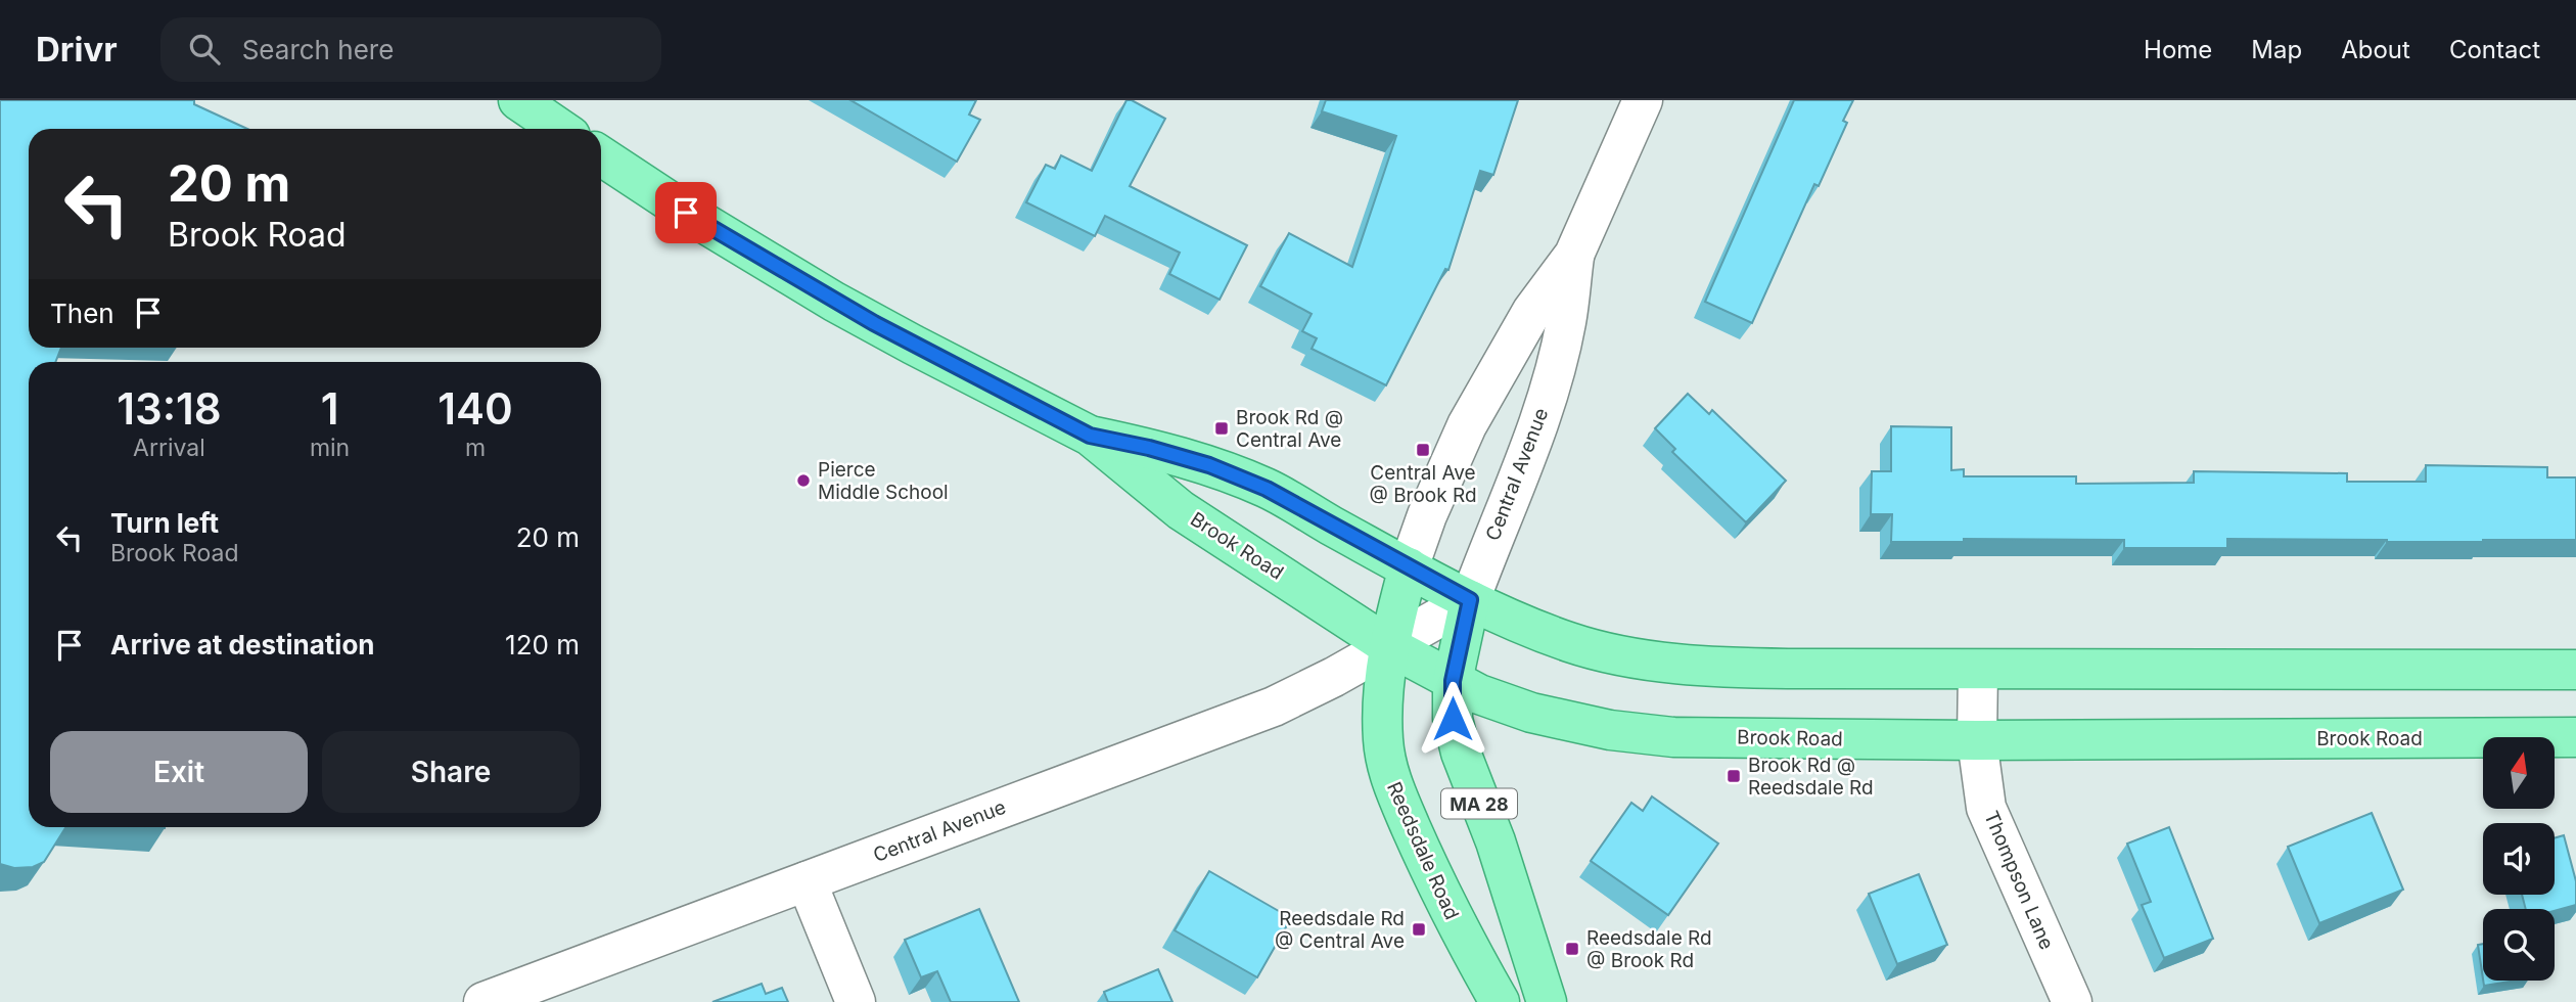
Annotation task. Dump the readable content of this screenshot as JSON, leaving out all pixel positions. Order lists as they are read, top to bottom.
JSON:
{
  "streets": {
    "main road": [
      "Central Avenue",
      "Brook Road",
      "MA 28",
      "Reedsdale Road"
    ],
    "street": ["Thompson Lane"]
  },
  "crossings": [
    ["Central Avenue", "Brook Road"],
    ["Central Avenue", "MA 28"],
    ["Central Avenue", "Reedsdale Road"],
    ["Brook Road", "MA 28"],
    ["Brook Road", "Reedsdale Road"],
    ["Brook Road", "Thompson Lane"]
  ],
  "places": {
    "transit": [
      "Brook Rd @ Central Ave",
      "Central Ave @ Brook Rd",
      "Brook Rd @ Reedsdale Rd",
      "Reedsdale Rd @ Central Ave",
      "Reedsdale Rd @ Brook Rd"
    ],
    "other": ["Pierce Middle School"]
  },
  "north": "top",
  "page": {
    "header": "Drivr",
    "search": "Search here",
    "nav": [
      "Home",
      "Map",
      "About",
      "Contact"
    ],
    "turn": ["20 m", "Brook Road"],
    "then": "Then",
    "eta": [
      "13:18",
      "Arrival",
      "1",
      "min",
      "140",
      "m"
    ],
    "list": [
      {
        "name": "Turn left",
        "note": "Brook Road",
        "value": "20 m"
      },
      {
        "name": "Arrive at destination",
        "value": "120 m"
      }
    ],
    "buttons": ["Exit", "Share"]
  }
}
